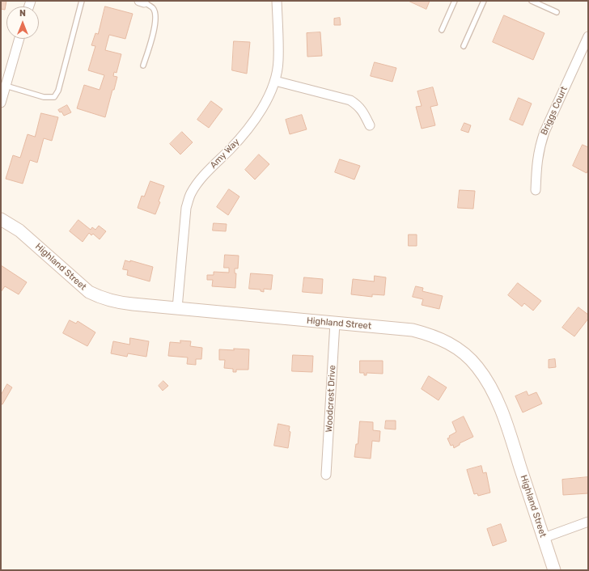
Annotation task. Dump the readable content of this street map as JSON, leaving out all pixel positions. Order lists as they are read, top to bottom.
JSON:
{
  "streets": {
    "street": [
      "Briggs Court",
      "Amy Way",
      "Highland Street",
      "Woodcrest Drive"
    ]
  },
  "crossings": [
    ["Amy Way", "Highland Street"],
    ["Highland Street", "Woodcrest Drive"]
  ],
  "north": "top"
}
